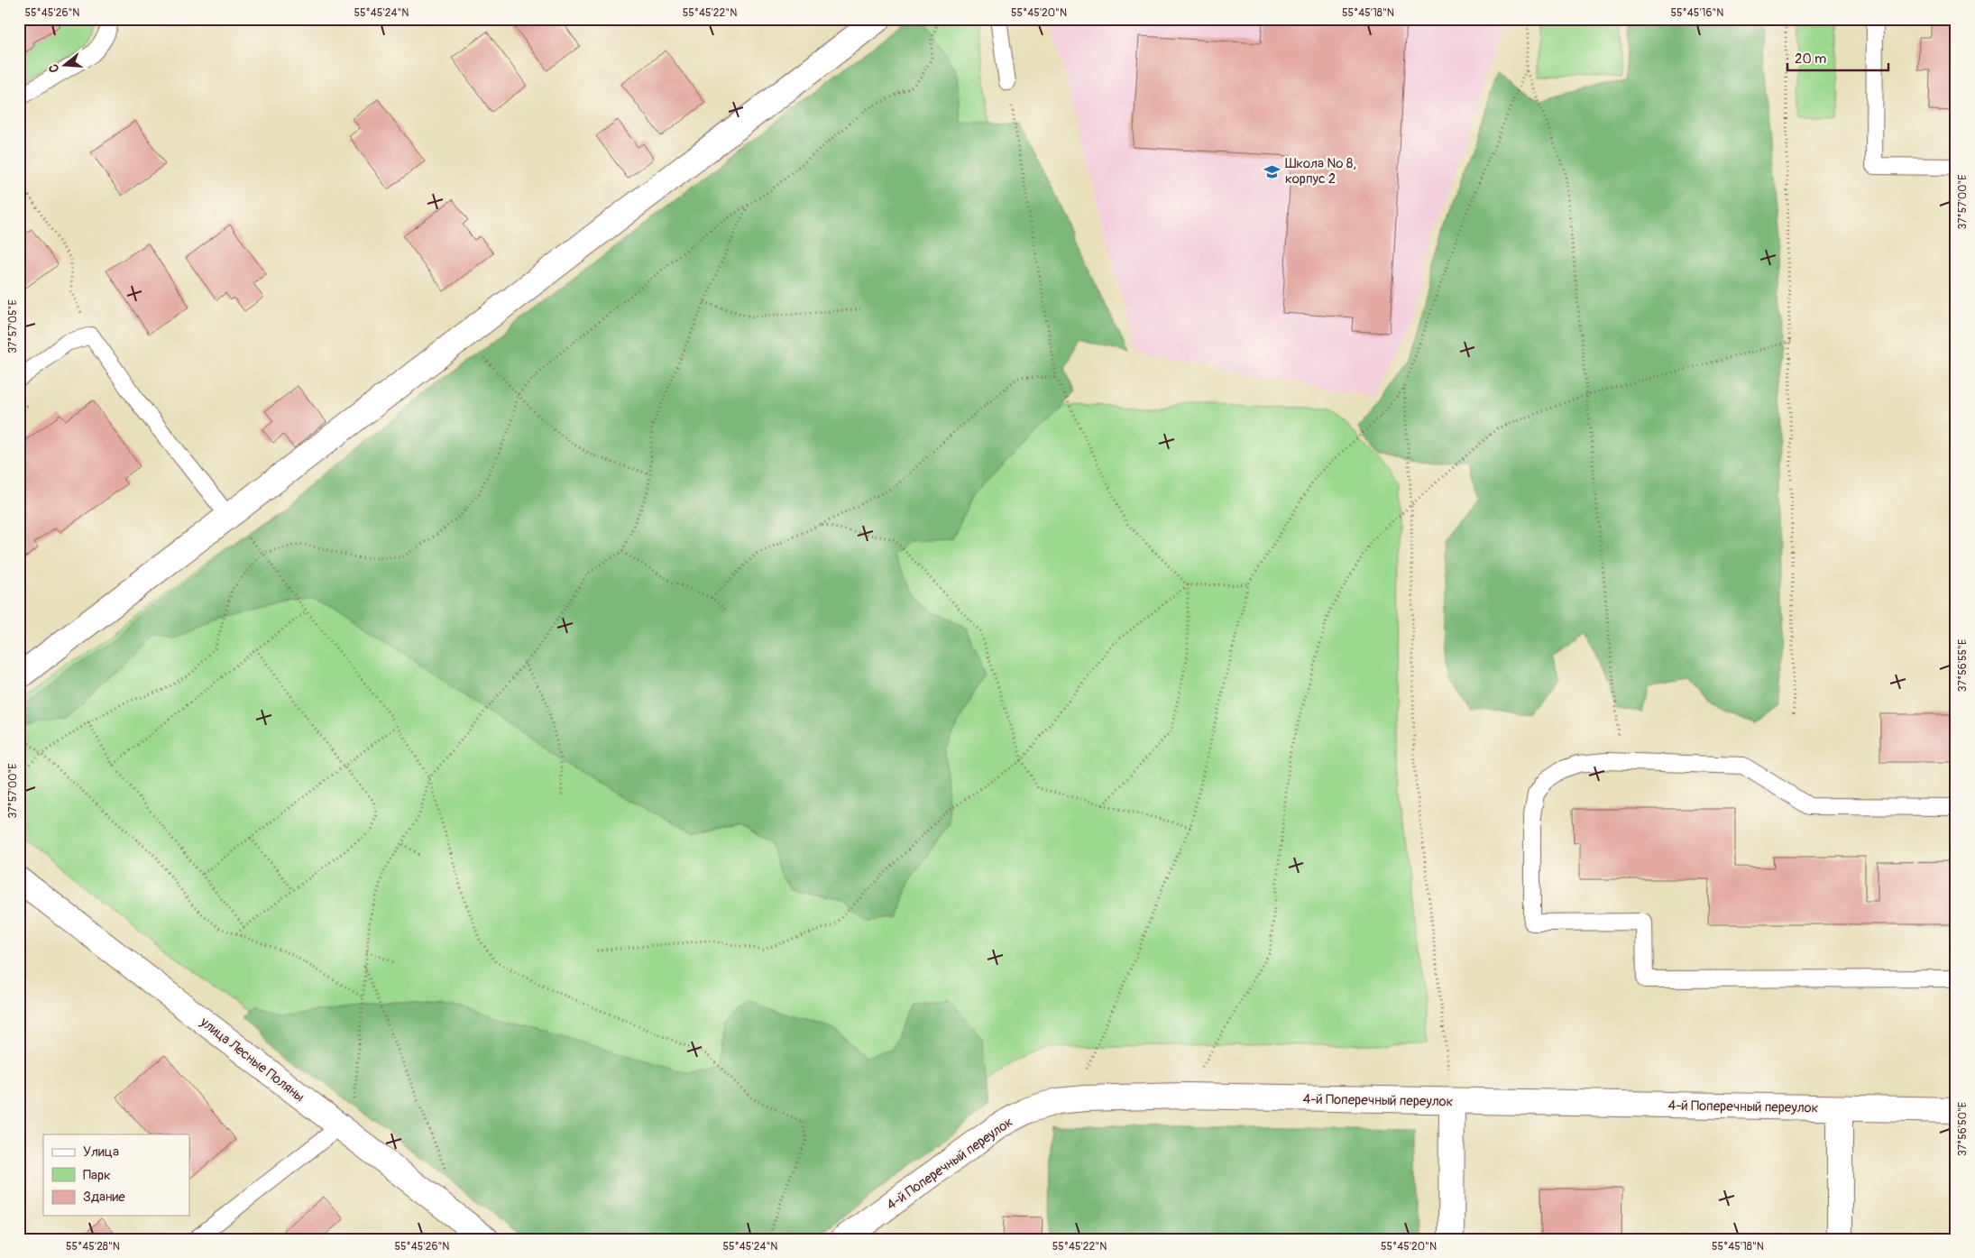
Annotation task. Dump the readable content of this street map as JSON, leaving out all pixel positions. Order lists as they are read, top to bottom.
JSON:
{
  "streets": {
    "street": ["улица Лесные Поляны", "4-й Поперечный переулок"]
  },
  "places": {
    "school or university": ["Школа № 8, корпус 2"]
  },
  "legend": ["Улица", "Парк", "Здание"],
  "scale_bar": "20 m",
  "north": "left",
  "coordinates": [
    "55°45'26\"N",
    "55°45'24\"N",
    "55°45'22\"N",
    "55°45'20\"N",
    "55°45'18\"N",
    "55°45'16\"N",
    "37°57'00\"E",
    "37°57'05\"E",
    "37°56'55\"E",
    "37°56'50\"E",
    "55°45'28\"N"
  ]
}
